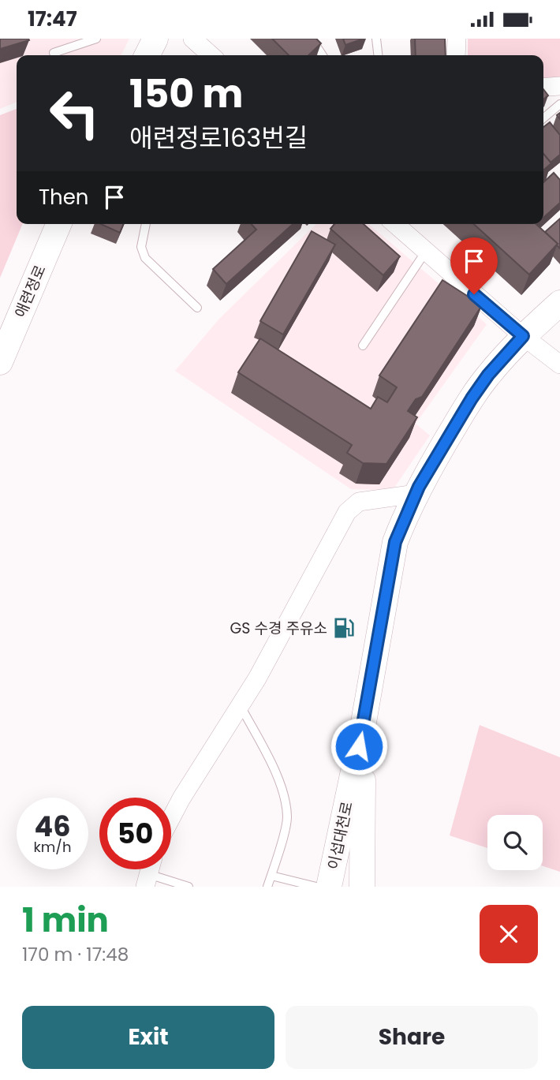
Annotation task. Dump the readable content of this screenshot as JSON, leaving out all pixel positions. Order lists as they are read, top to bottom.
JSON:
{
  "streets": {
    "main road": ["애련정로", "이섭대천로"]
  },
  "places": {
    "fuel station": ["GS 수경 주유소"]
  },
  "page": {
    "status": "17:47",
    "turn": ["150 m", "애련정로163번길"],
    "then": "Then",
    "speed": "46 km/h",
    "limit": "50",
    "heading": ["1 min", "170 m · 17:48"],
    "buttons": ["Exit", "Share"]
  }
}
